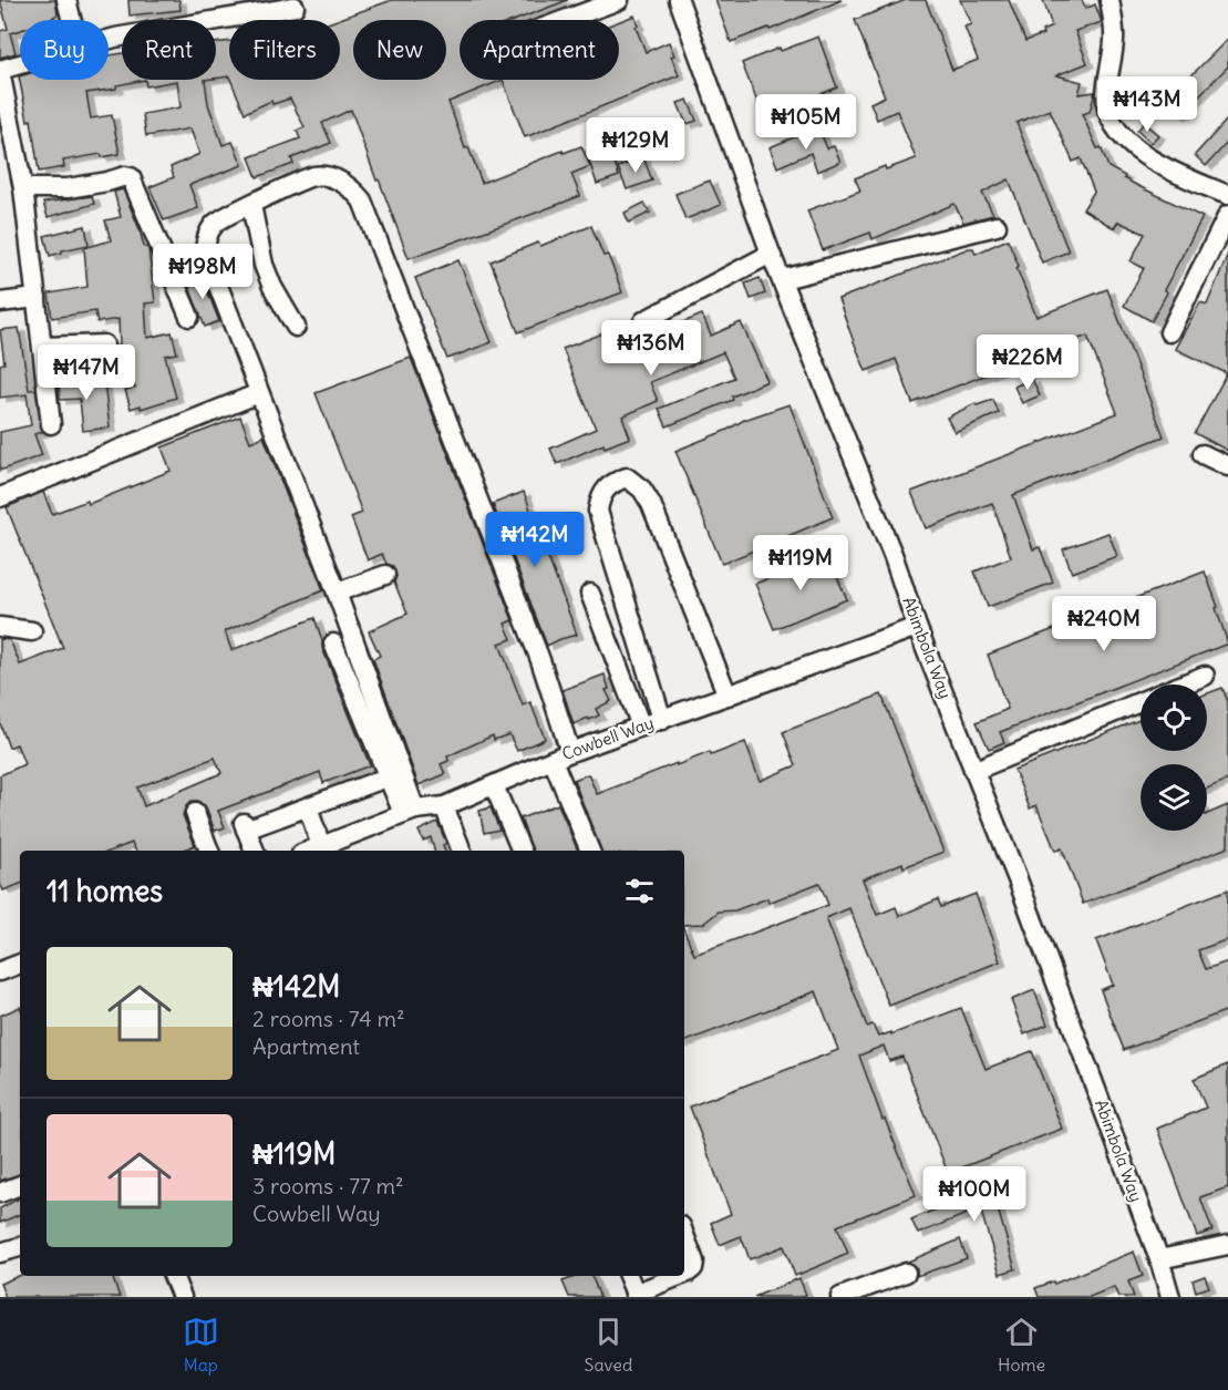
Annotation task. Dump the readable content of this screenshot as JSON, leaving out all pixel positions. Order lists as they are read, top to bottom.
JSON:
{
  "streets": {
    "street": ["Abimbola Way", "Cowbell Way"]
  },
  "crossings": [
    ["Abimbola Way", "Cowbell Way"]
  ],
  "page": {
    "chip": [
      "Buy",
      "Rent",
      "Filters",
      "New",
      "Apartment"
    ],
    "price": [
      "₦143M",
      "₦105M",
      "₦129M",
      "₦198M",
      "₦136M",
      "₦226M",
      "₦147M",
      "₦142M",
      "₦119M",
      "₦240M",
      "₦100M"
    ],
    "heading": "11 homes",
    "list": [
      {
        "name": "₦142M",
        "note": "2 rooms · 74 m² · Apartment"
      },
      {
        "name": "₦119M",
        "note": "3 rooms · 77 m² · Cowbell Way"
      }
    ],
    "tabs": ["Map", "Saved", "Home"]
  }
}
